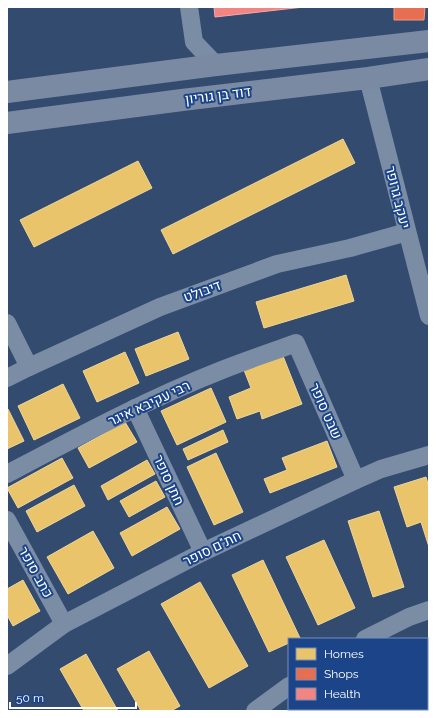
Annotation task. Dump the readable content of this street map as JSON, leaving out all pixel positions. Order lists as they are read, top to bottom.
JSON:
{
  "streets": {
    "main road": ["דוד בן גוריון"],
    "street": [
      "יעקב גרופר",
      "דיבולט",
      "רבי עקיבא איגר",
      "שבט סופר",
      "חתן סופר",
      "חת\"ם סופר",
      "כתב סופר"
    ]
  },
  "crossings": [
    ["דוד בן גוריון", "יעקב גרופר"],
    ["יעקב גרופר", "דיבולט"],
    ["רבי עקיבא איגר", "שבט סופר"],
    ["רבי עקיבא איגר", "חתן סופר"],
    ["שבט סופר", "חת\"ם סופר"],
    ["חתן סופר", "חת\"ם סופר"],
    ["חת\"ם סופר", "כתב סופר"]
  ],
  "legend": ["Homes", "Shops", "Health"],
  "scale_bar": "50 m"
}
